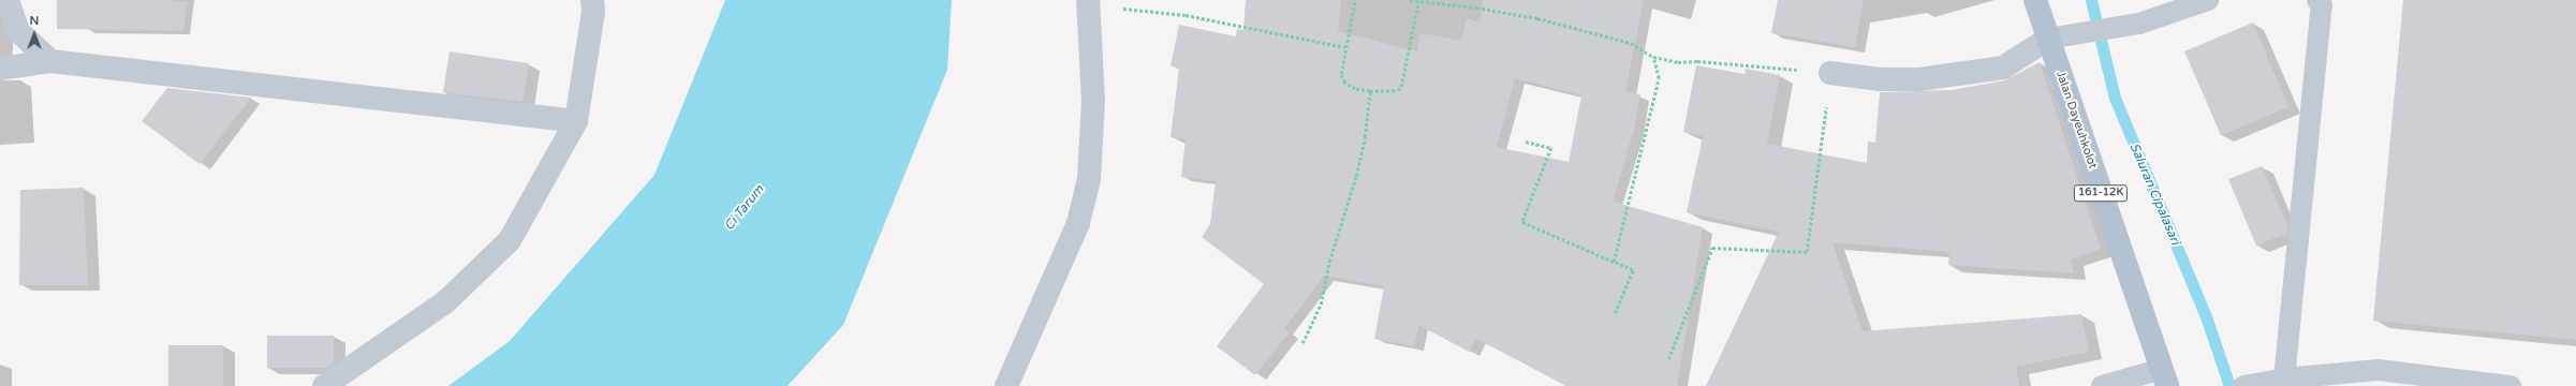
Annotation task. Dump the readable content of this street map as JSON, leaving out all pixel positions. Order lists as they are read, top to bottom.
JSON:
{
  "streets": {
    "main road": ["Jalan Dayeuhkolot", "161-12K"]
  },
  "water": ["Saluran Cipalasari", "Ci Tarum"],
  "north": "top"
}
